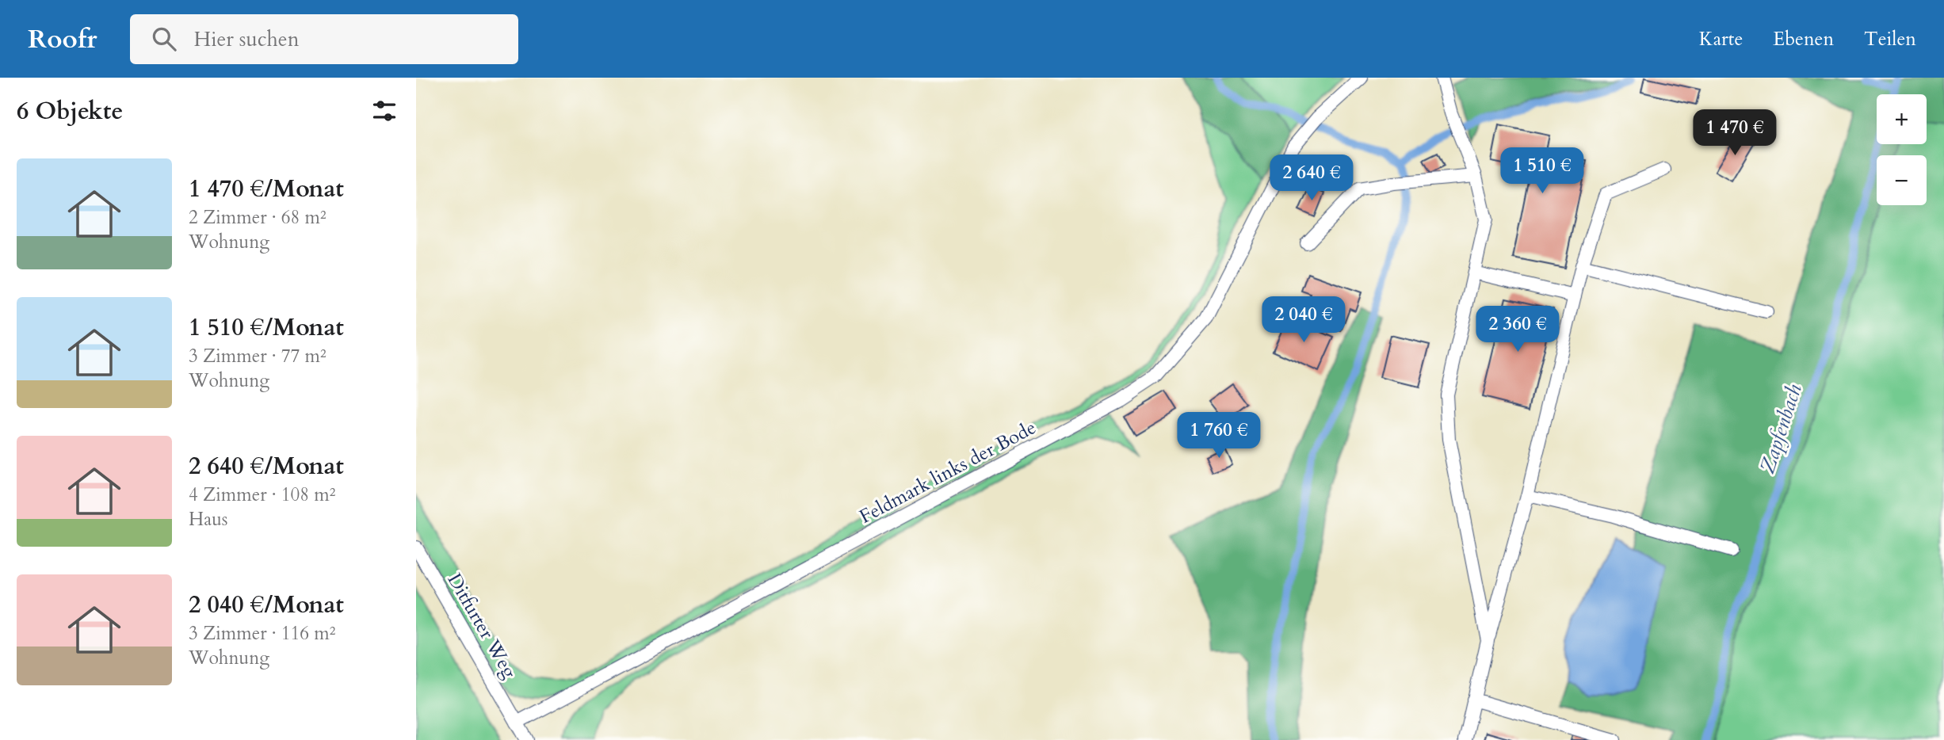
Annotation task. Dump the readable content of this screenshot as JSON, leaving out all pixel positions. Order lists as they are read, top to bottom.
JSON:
{
  "streets": {
    "lane": ["Feldmark links der Bode", "Ditfurter Weg"]
  },
  "crossings": [
    ["Feldmark links der Bode", "Ditfurter Weg"]
  ],
  "water": ["Zapfenbach"],
  "page": {
    "header": "Roofr",
    "search": "Hier suchen",
    "nav": ["Karte", "Ebenen", "Teilen"],
    "heading": "6 Objekte",
    "map_buttons": ["+", "−"],
    "price": [
      "1 470 €",
      "1 510 €",
      "2 640 €",
      "2 040 €",
      "2 360 €",
      "1 760 €"
    ],
    "list": [
      {
        "name": "1 470 €/Monat",
        "note": "2 Zimmer · 68 m² · Wohnung"
      },
      {
        "name": "1 510 €/Monat",
        "note": "3 Zimmer · 77 m² · Wohnung"
      },
      {
        "name": "2 640 €/Monat",
        "note": "4 Zimmer · 108 m² · Haus"
      },
      {
        "name": "2 040 €/Monat",
        "note": "3 Zimmer · 116 m² · Wohnung"
      }
    ]
  }
}
